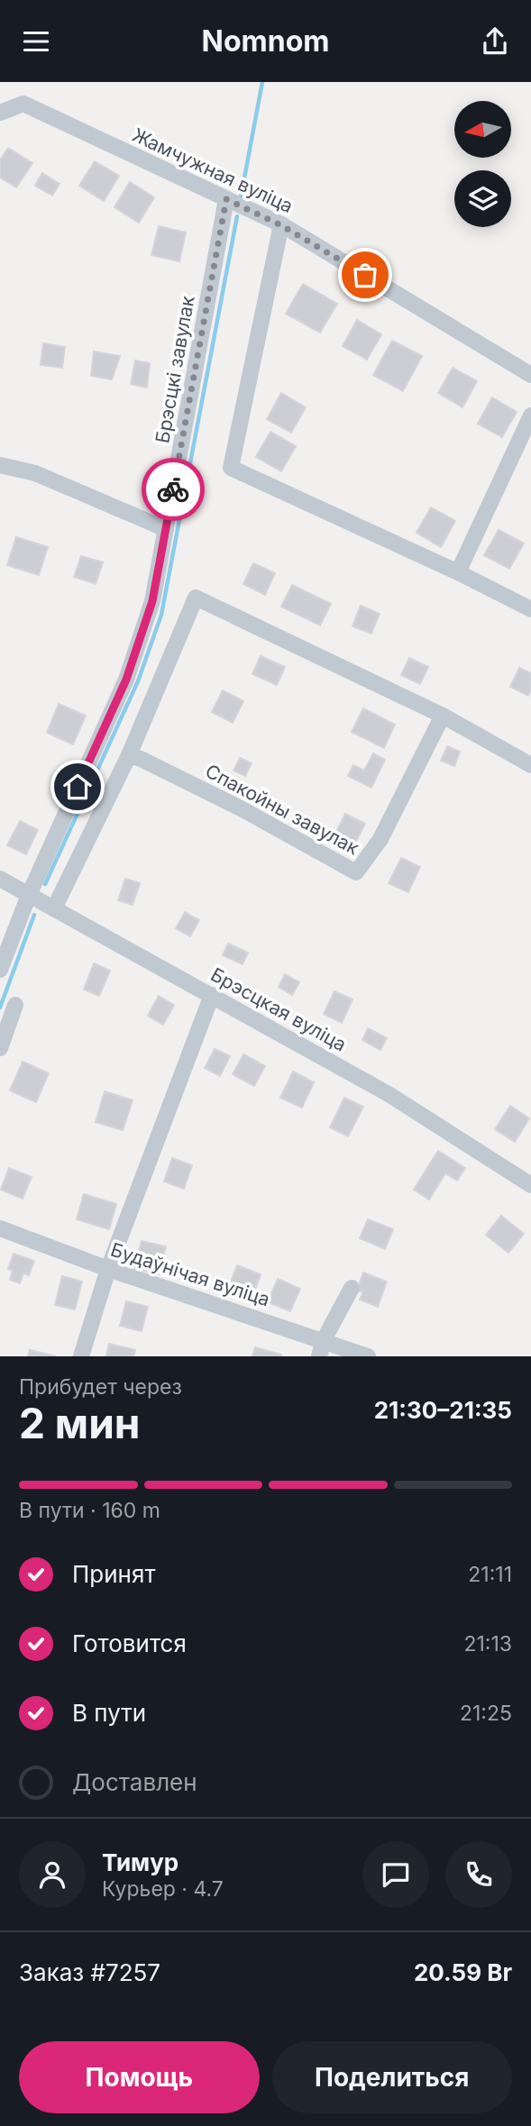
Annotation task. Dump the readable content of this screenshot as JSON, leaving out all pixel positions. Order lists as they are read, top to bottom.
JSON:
{
  "streets": {
    "street": [
      "Жамчужная вуліца",
      "Брэсцкі завулак",
      "Спакойны завулак",
      "Брэсцкая вуліца",
      "Будаўнічая вуліца"
    ]
  },
  "crossings": [
    ["Жамчужная вуліца", "Брэсцкі завулак"],
    ["Брэсцкі завулак", "Брэсцкая вуліца"]
  ],
  "north": "left",
  "page": {
    "header": "Nomnom",
    "heading": ["2 мин", "Прибудет через", "21:30–21:35"],
    "panel": [
      "Тимур",
      "Курьер · 4.7",
      "Заказ #7257",
      "20.59 Br"
    ],
    "bar": "В пути · 160 m",
    "list": [
      ["Принят", "21:11"],
      ["Готовится", "21:13"],
      ["В пути", "21:25"],
      "Доставлен"
    ],
    "buttons": ["Помощь", "Поделиться"]
  }
}
